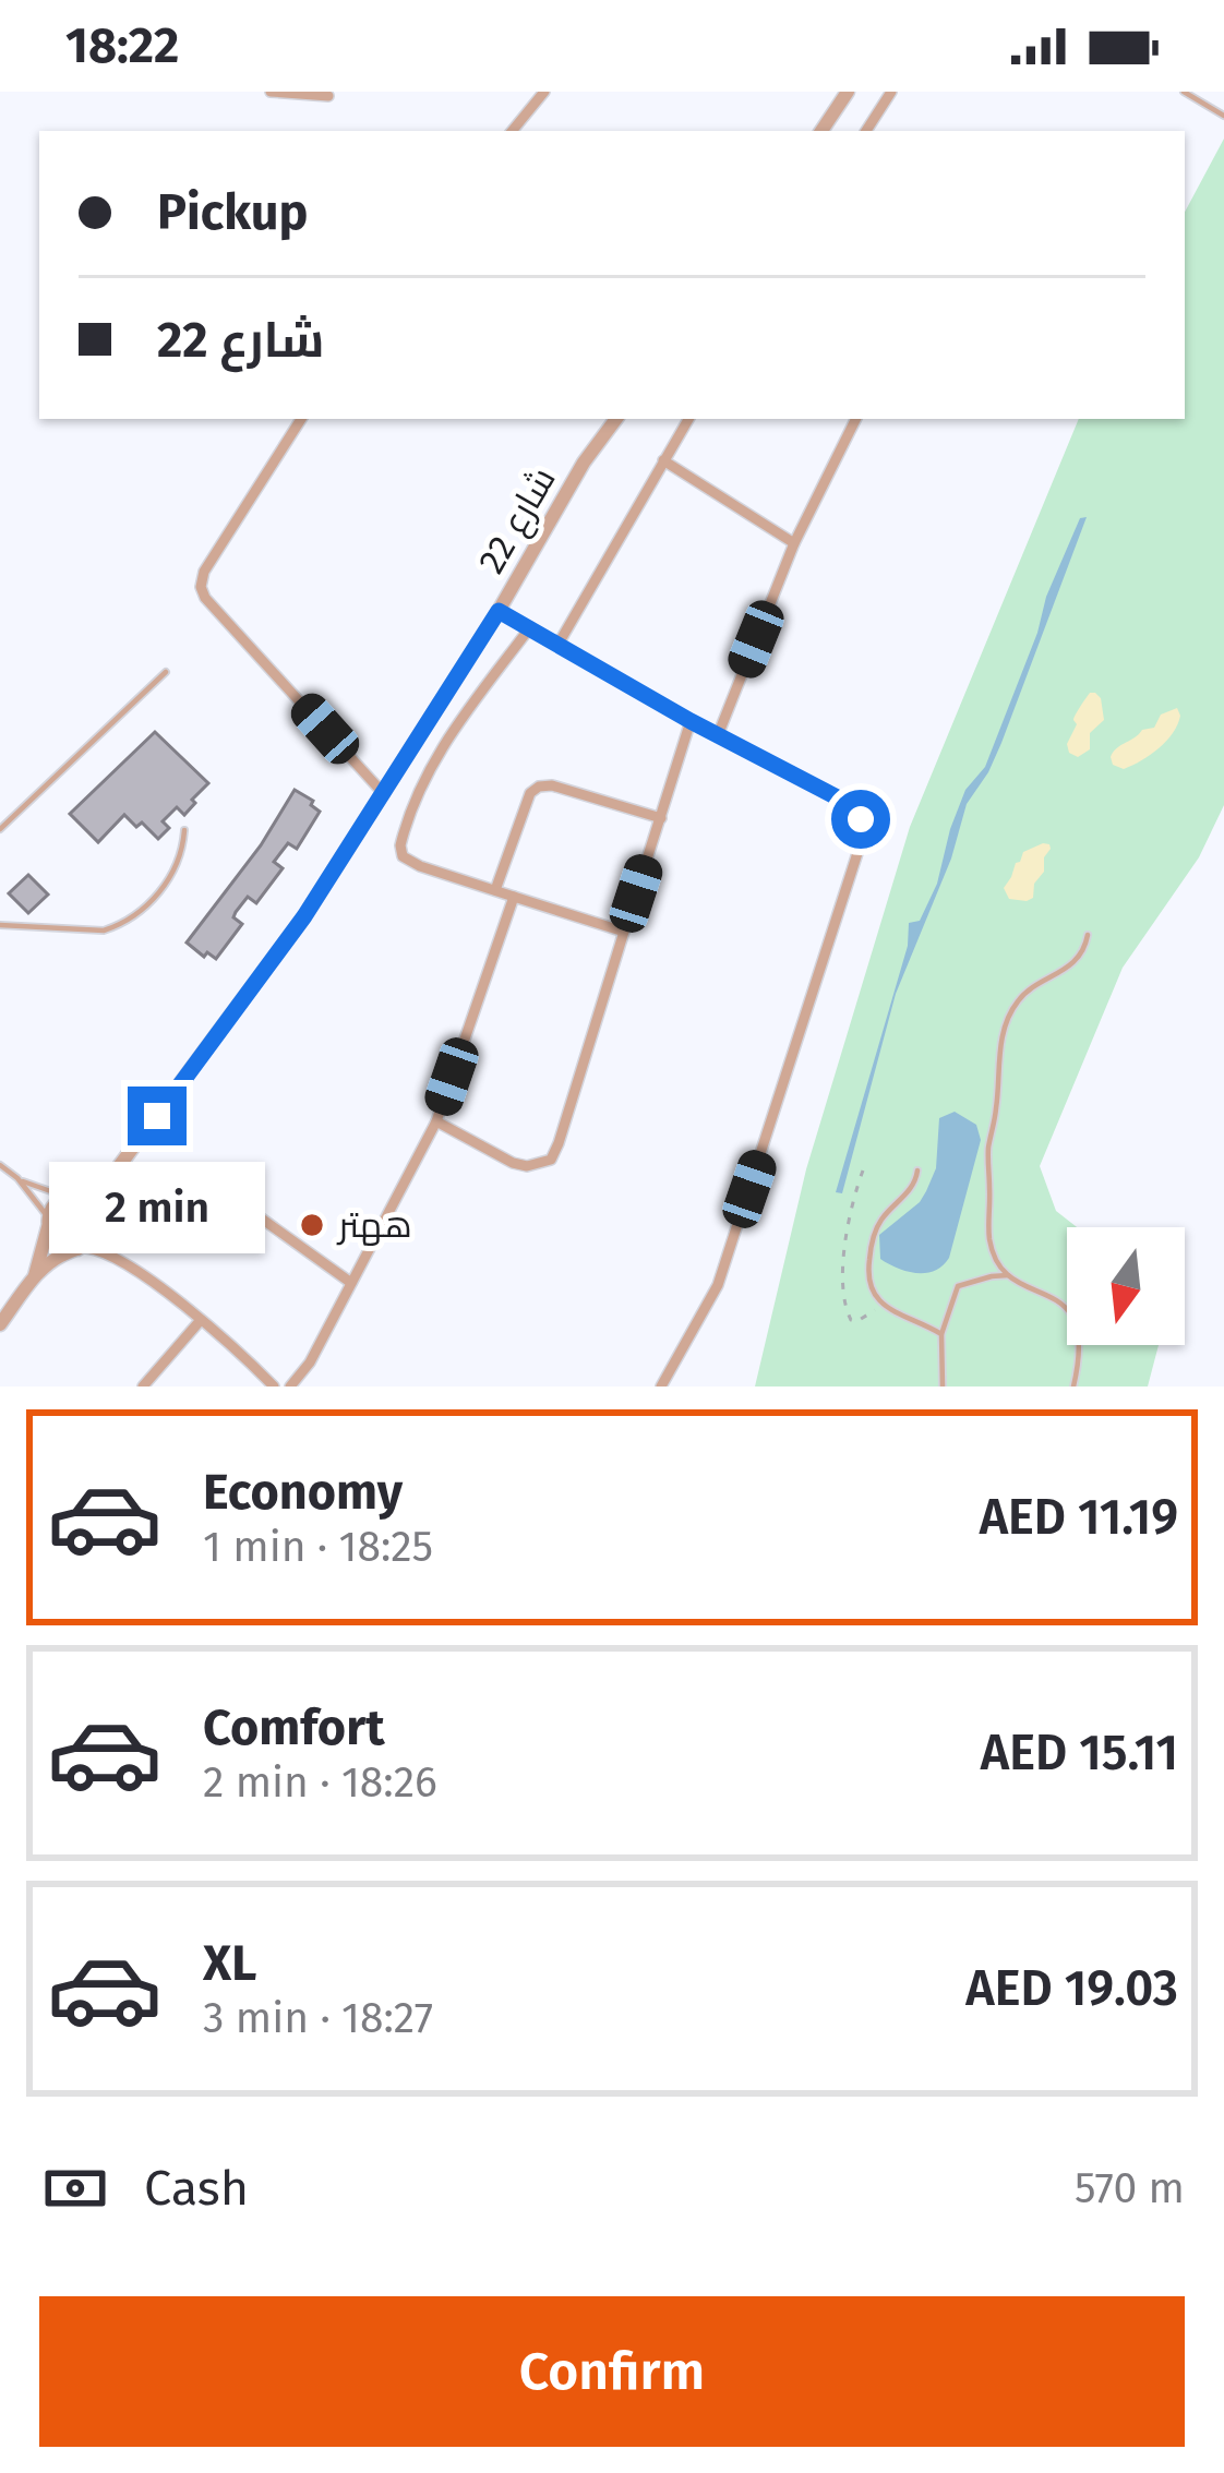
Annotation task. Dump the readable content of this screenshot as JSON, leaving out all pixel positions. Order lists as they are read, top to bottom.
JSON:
{
  "streets": {
    "street": ["شارع 22"]
  },
  "places": ["ههتر"],
  "north": "bottom",
  "page": {
    "status": "18:22",
    "banner": ["Pickup", "شارع 22"],
    "bubble": "2 min",
    "list": [
      {
        "name": "Economy",
        "note": "1 min · 18:25",
        "value": "AED 11.19"
      },
      {
        "name": "Comfort",
        "note": "2 min · 18:26",
        "value": "AED 15.11"
      },
      {
        "name": "XL",
        "note": "3 min · 18:27",
        "value": "AED 19.03"
      }
    ],
    "pay": ["Cash", "570 m"],
    "buttons": "Confirm"
  }
}
